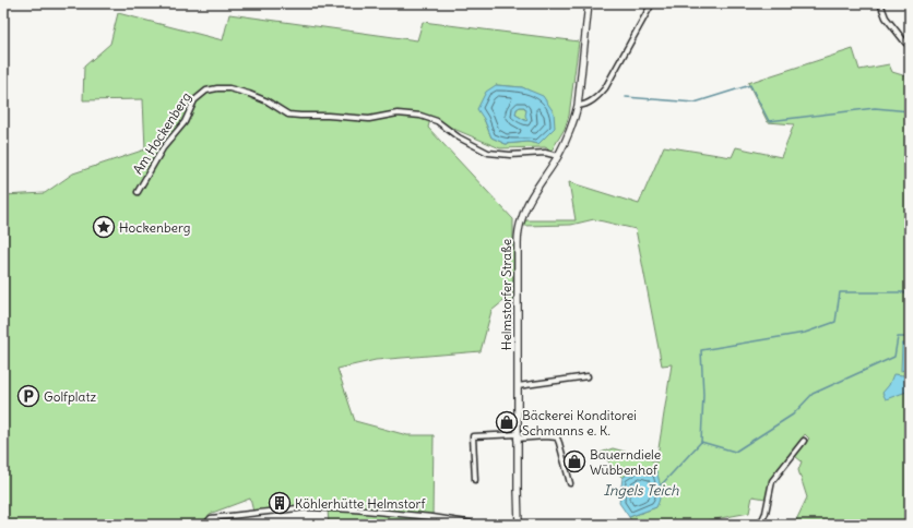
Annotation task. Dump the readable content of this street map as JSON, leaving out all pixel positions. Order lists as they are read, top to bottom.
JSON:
{
  "streets": {
    "main road": ["Helmstorfer Straße"],
    "street": ["Am Hockenberg"]
  },
  "crossings": [
    ["Am Hockenberg", "Helmstorfer Straße"]
  ],
  "water": ["Ingels Teich"],
  "places": {
    "place": ["Hockenberg"],
    "parking": ["Golfplatz"],
    "shop": ["Bäckerei Konditorei Schmanns e. K.", "Bauerndiele Wübbenhof"],
    "building": ["Köhlerhütte Helmstorf"]
  }
}
